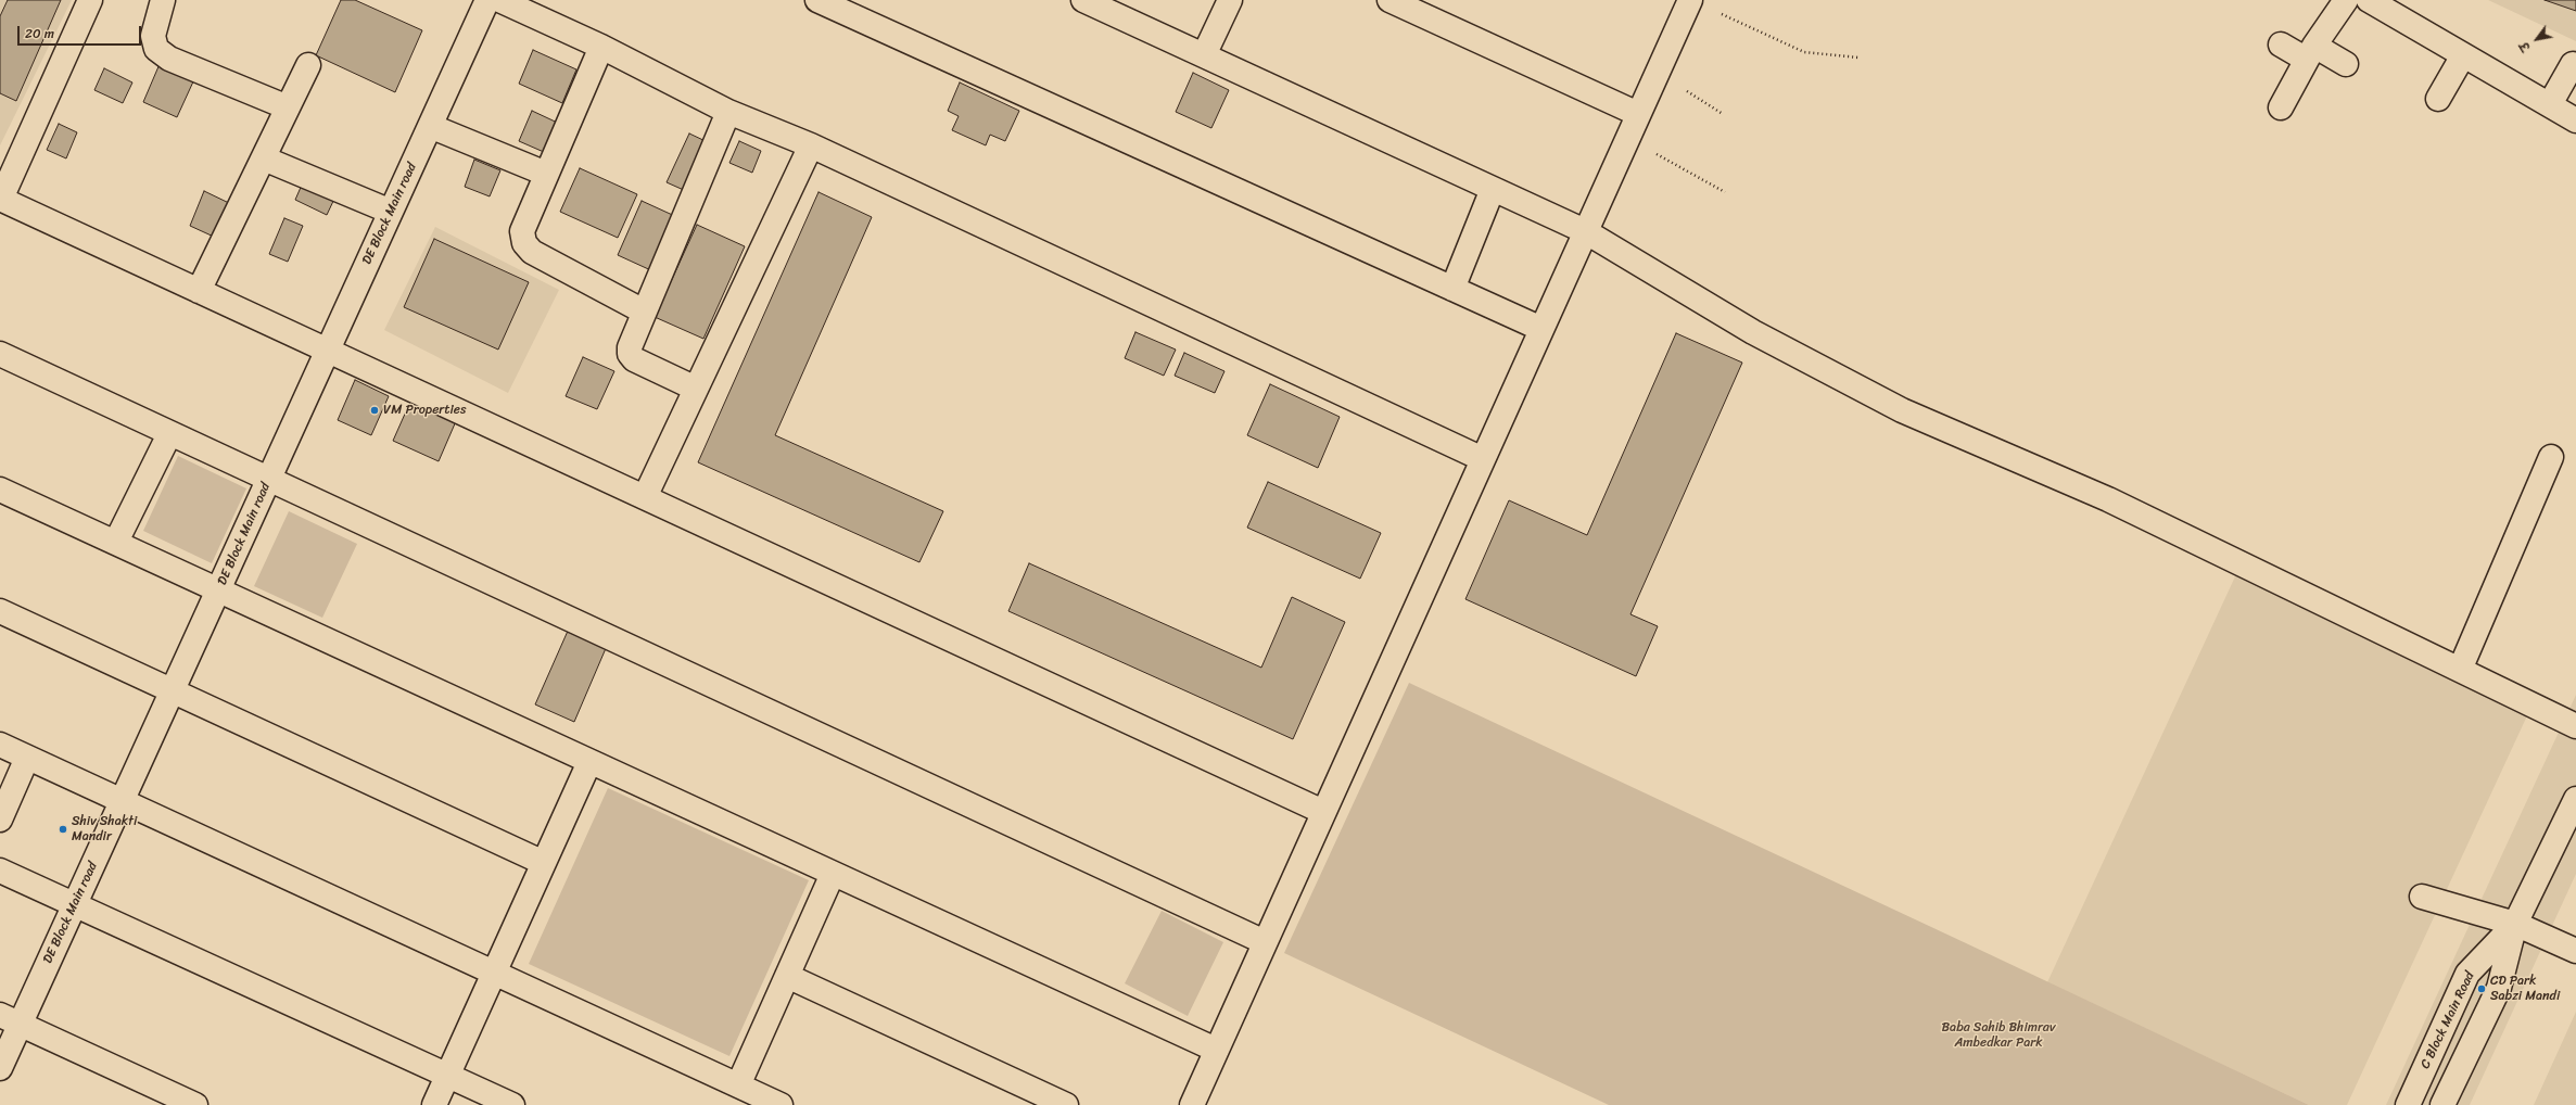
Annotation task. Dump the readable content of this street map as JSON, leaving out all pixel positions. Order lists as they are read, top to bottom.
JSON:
{
  "streets": {
    "street": ["DE Block Main road", "C Block Main Road"]
  },
  "parks": ["Baba Sahib Bhimrav Ambedkar Park"],
  "places": ["VM Properties", "Shiv Shakti Mandir", "CD Park Sabzi Mandi"],
  "scale_bar": "20 m",
  "north": "bottom left"
}
